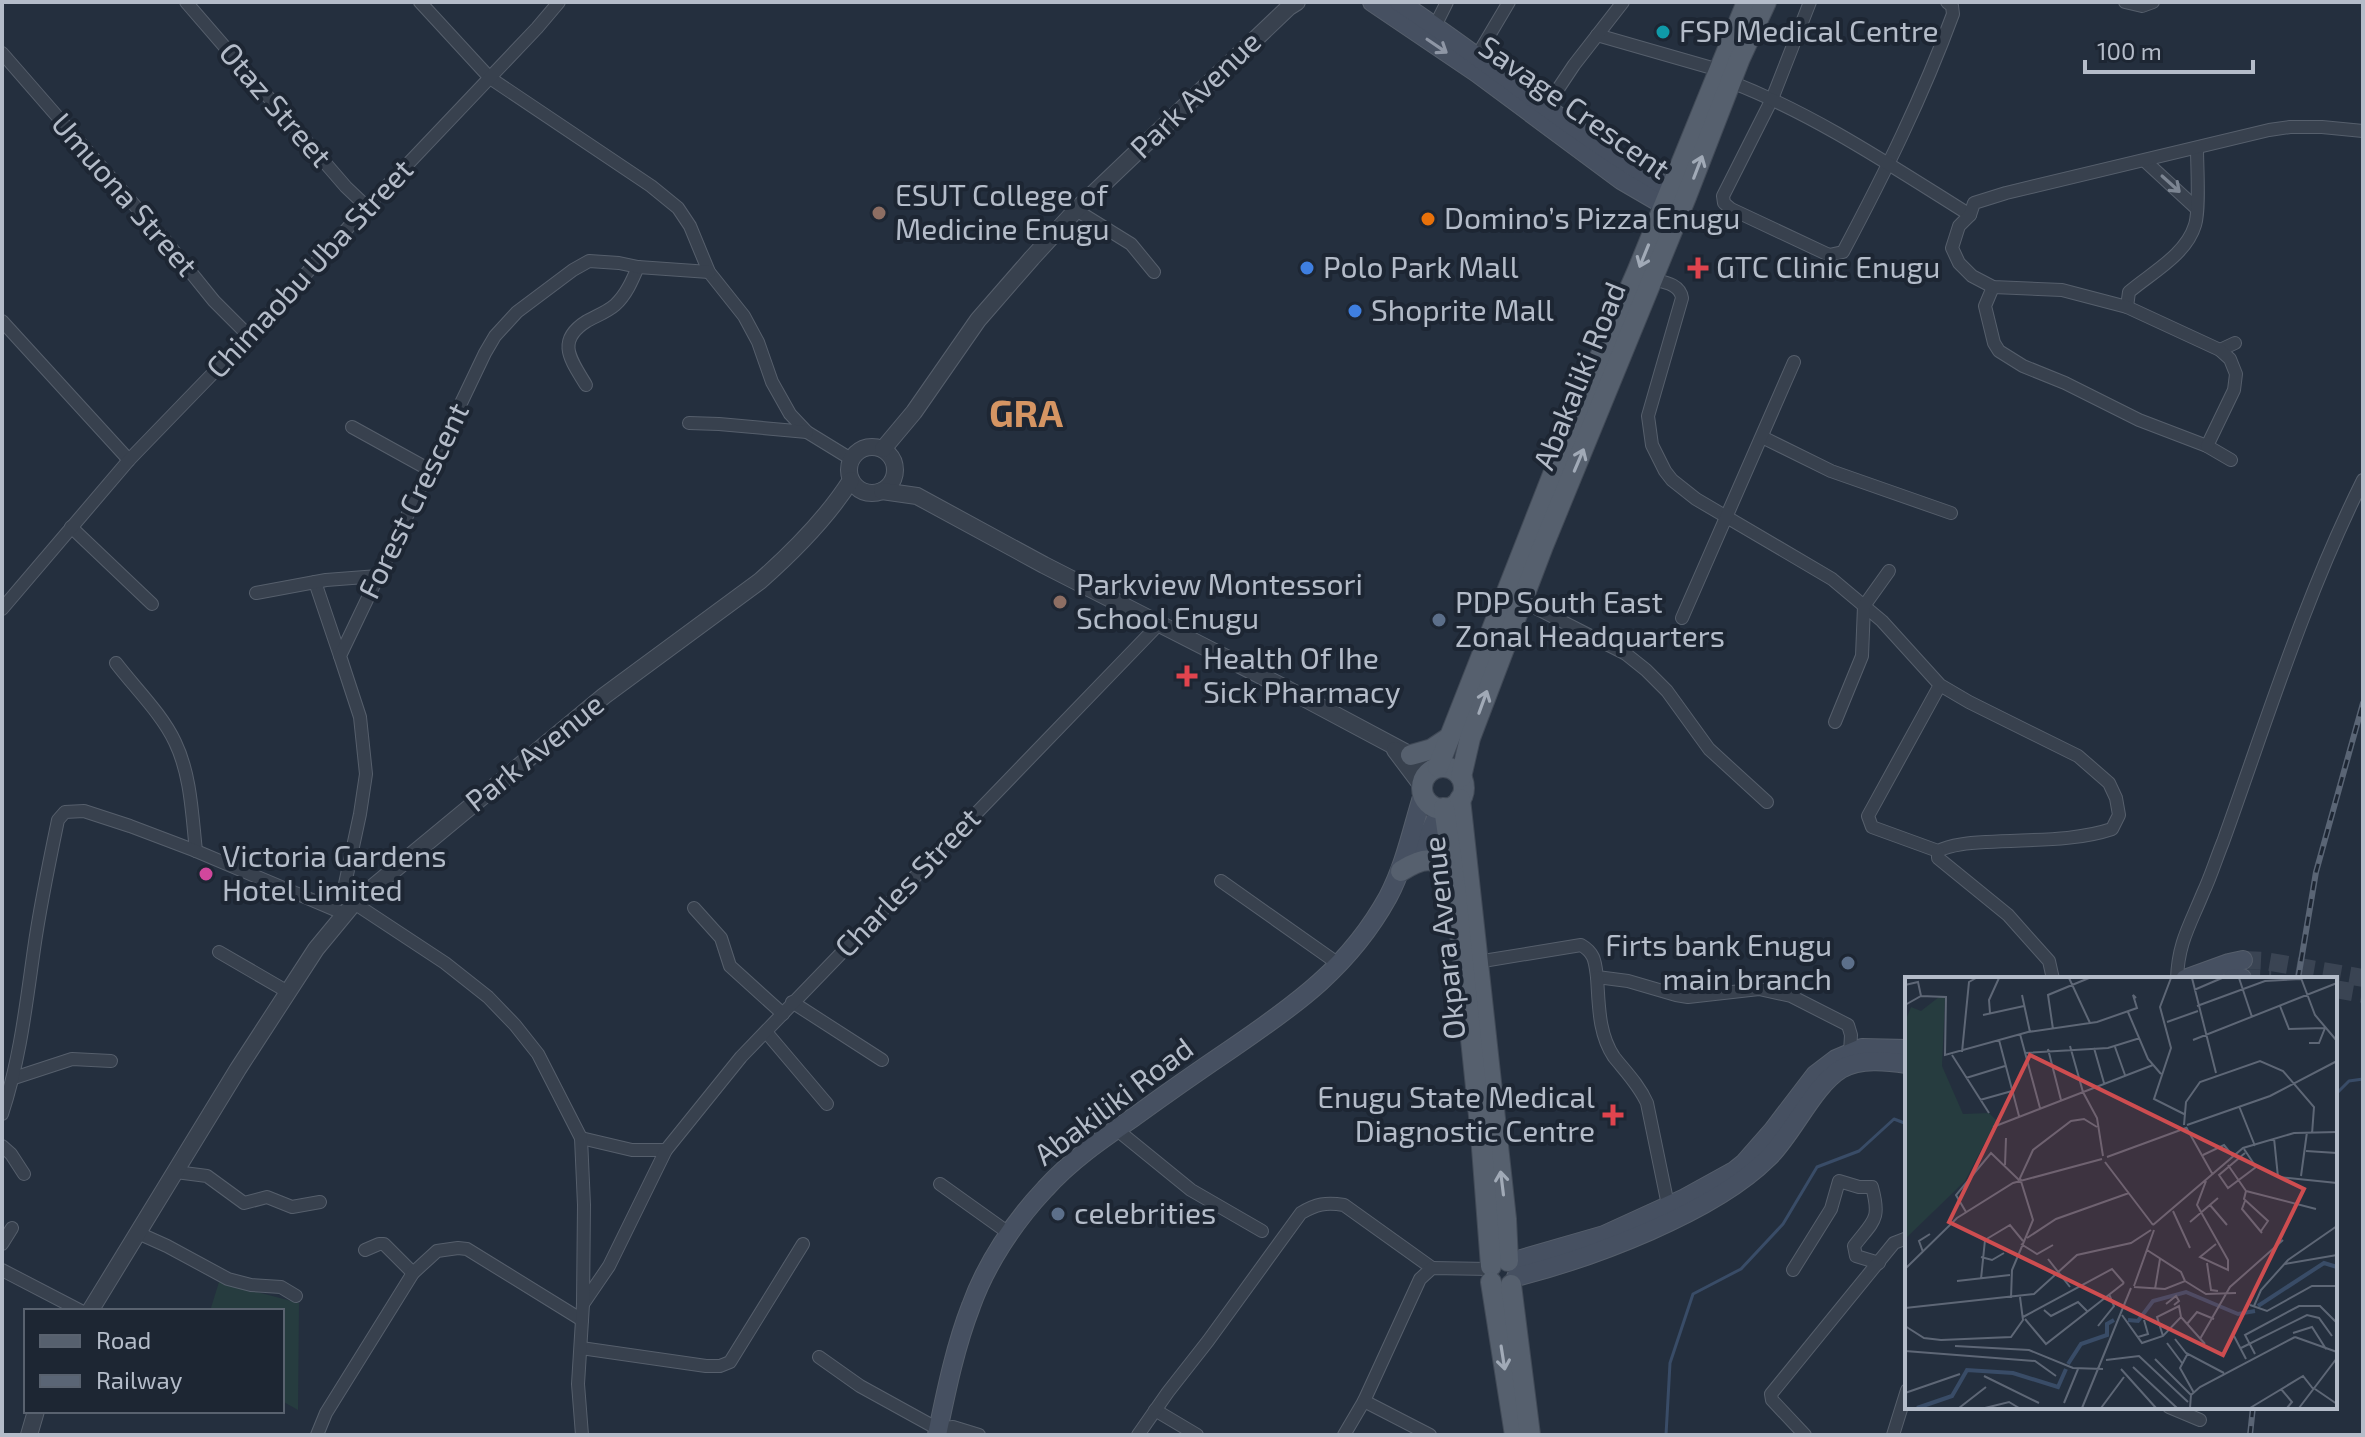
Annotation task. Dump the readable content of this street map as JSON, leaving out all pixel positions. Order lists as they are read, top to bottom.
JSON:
{
  "streets": {
    "main road": [
      "Savage Crescent",
      "Abakaliki Road",
      "Okpara Avenue",
      "Abakiliki Road"
    ],
    "street": [
      "Park Avenue",
      "Otaz Street",
      "Umuona Street",
      "Chimaobu Uba Street",
      "Forest Crescent",
      "Charles Street"
    ]
  },
  "crossings": [
    ["Otaz Street", "Chimaobu Uba Street"],
    ["Savage Crescent", "Abakaliki Road"],
    ["Umuona Street", "Chimaobu Uba Street"],
    ["Abakaliki Road", "Okpara Avenue"]
  ],
  "districts": ["GRA"],
  "places": {
    "other": [
      "FSP Medical Centre",
      "ESUT College of Medicine Enugu",
      "Domino’s Pizza Enugu",
      "Polo Park Mall",
      "Shoprite Mall",
      "Parkview Montessori School Enugu",
      "PDP South East Zonal Headquarters",
      "Victoria Gardens Hotel Limited",
      "Firts bank Enugu main branch",
      "celebrities"
    ],
    "health": ["GTC Clinic Enugu", "Health Of Ihe Sick Pharmacy", "Enugu State Medical Diagnostic Centre"]
  },
  "legend": ["Road", "Railway"],
  "scale_bar": "100 m"
}
